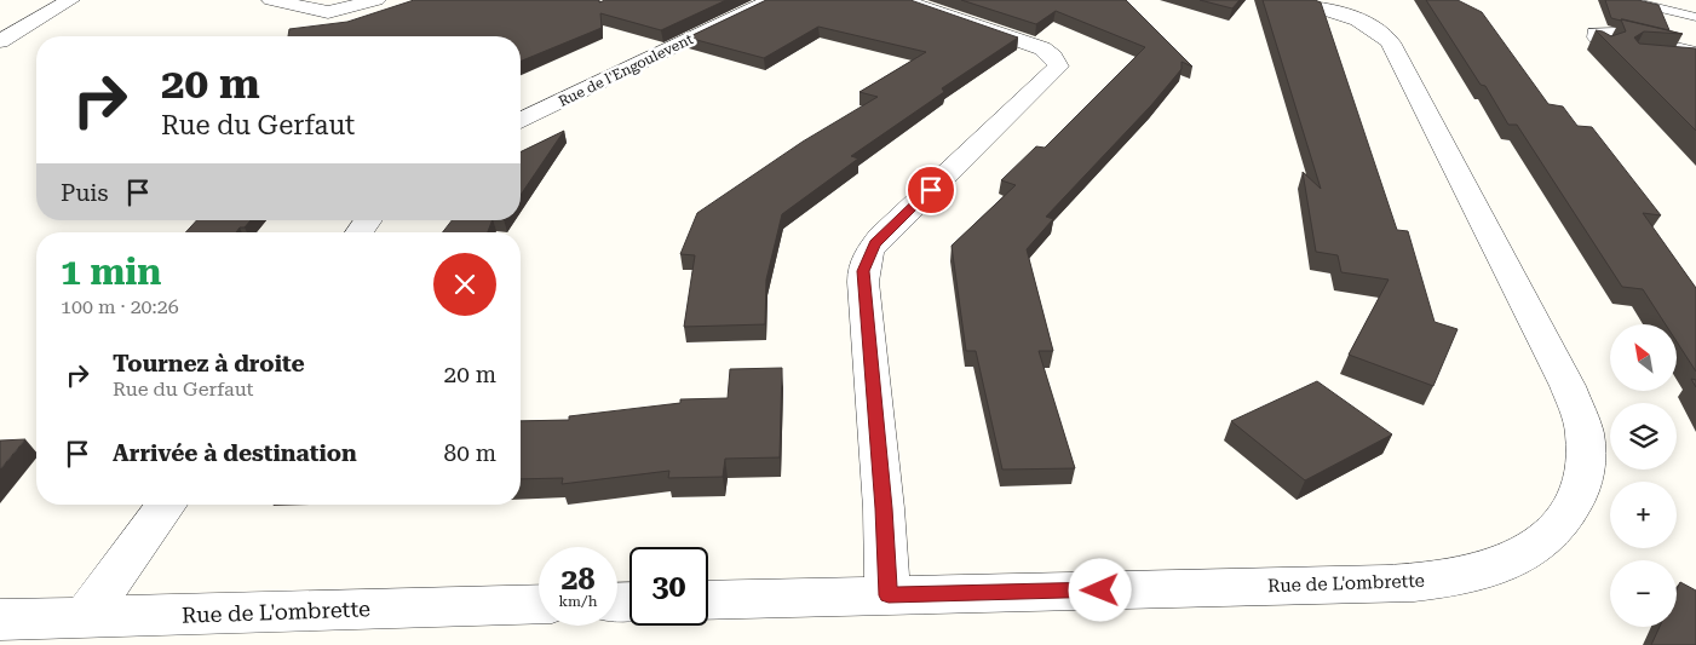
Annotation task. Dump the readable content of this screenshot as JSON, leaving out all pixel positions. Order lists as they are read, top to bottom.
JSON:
{
  "streets": {
    "street": ["Rue de l'Engoulevent", "Rue de L'ombrette"]
  },
  "north": "top left",
  "page": {
    "turn": ["20 m", "Rue du Gerfaut"],
    "then": "Puis",
    "heading": ["1 min", "100 m · 20:26"],
    "map_buttons": ["+", "−"],
    "list": [
      {
        "name": "Tournez à droite",
        "note": "Rue du Gerfaut",
        "value": "20 m"
      },
      {
        "name": "Arrivée à destination",
        "value": "80 m"
      }
    ],
    "speed": "28 km/h",
    "limit": "30"
  }
}
